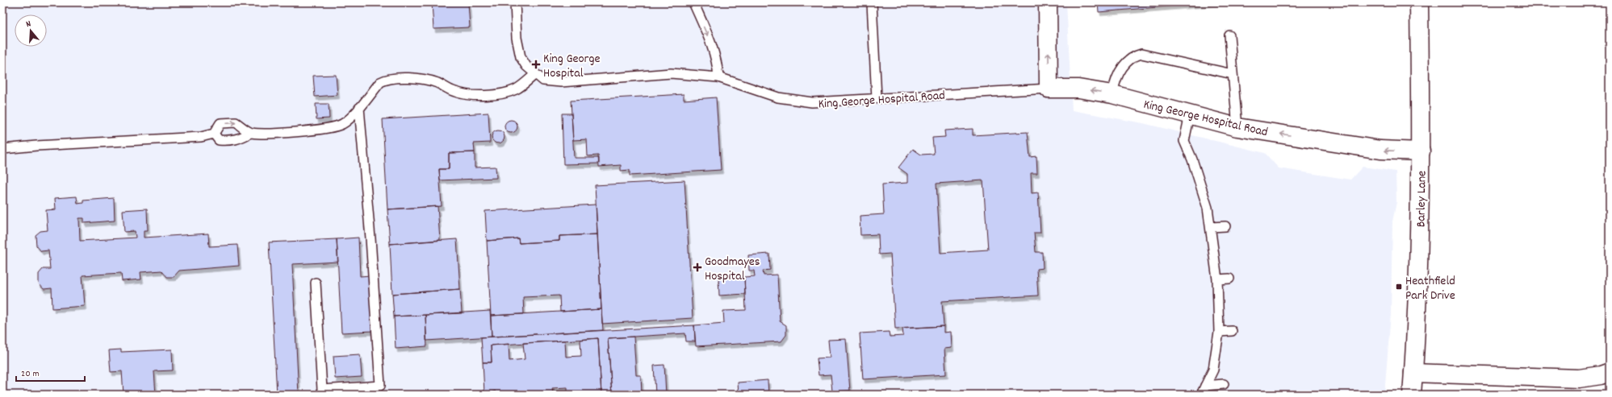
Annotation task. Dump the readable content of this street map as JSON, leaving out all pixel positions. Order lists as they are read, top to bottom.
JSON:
{
  "streets": {
    "street": ["King George Hospital Road", "Barley Lane"]
  },
  "crossings": [
    ["King George Hospital Road", "Barley Lane"]
  ],
  "places": {
    "health": ["King George Hospital", "Goodmayes Hospital"],
    "transit": ["Heathfield Park Drive"]
  },
  "scale_bar": "20 m",
  "north": "top"
}
